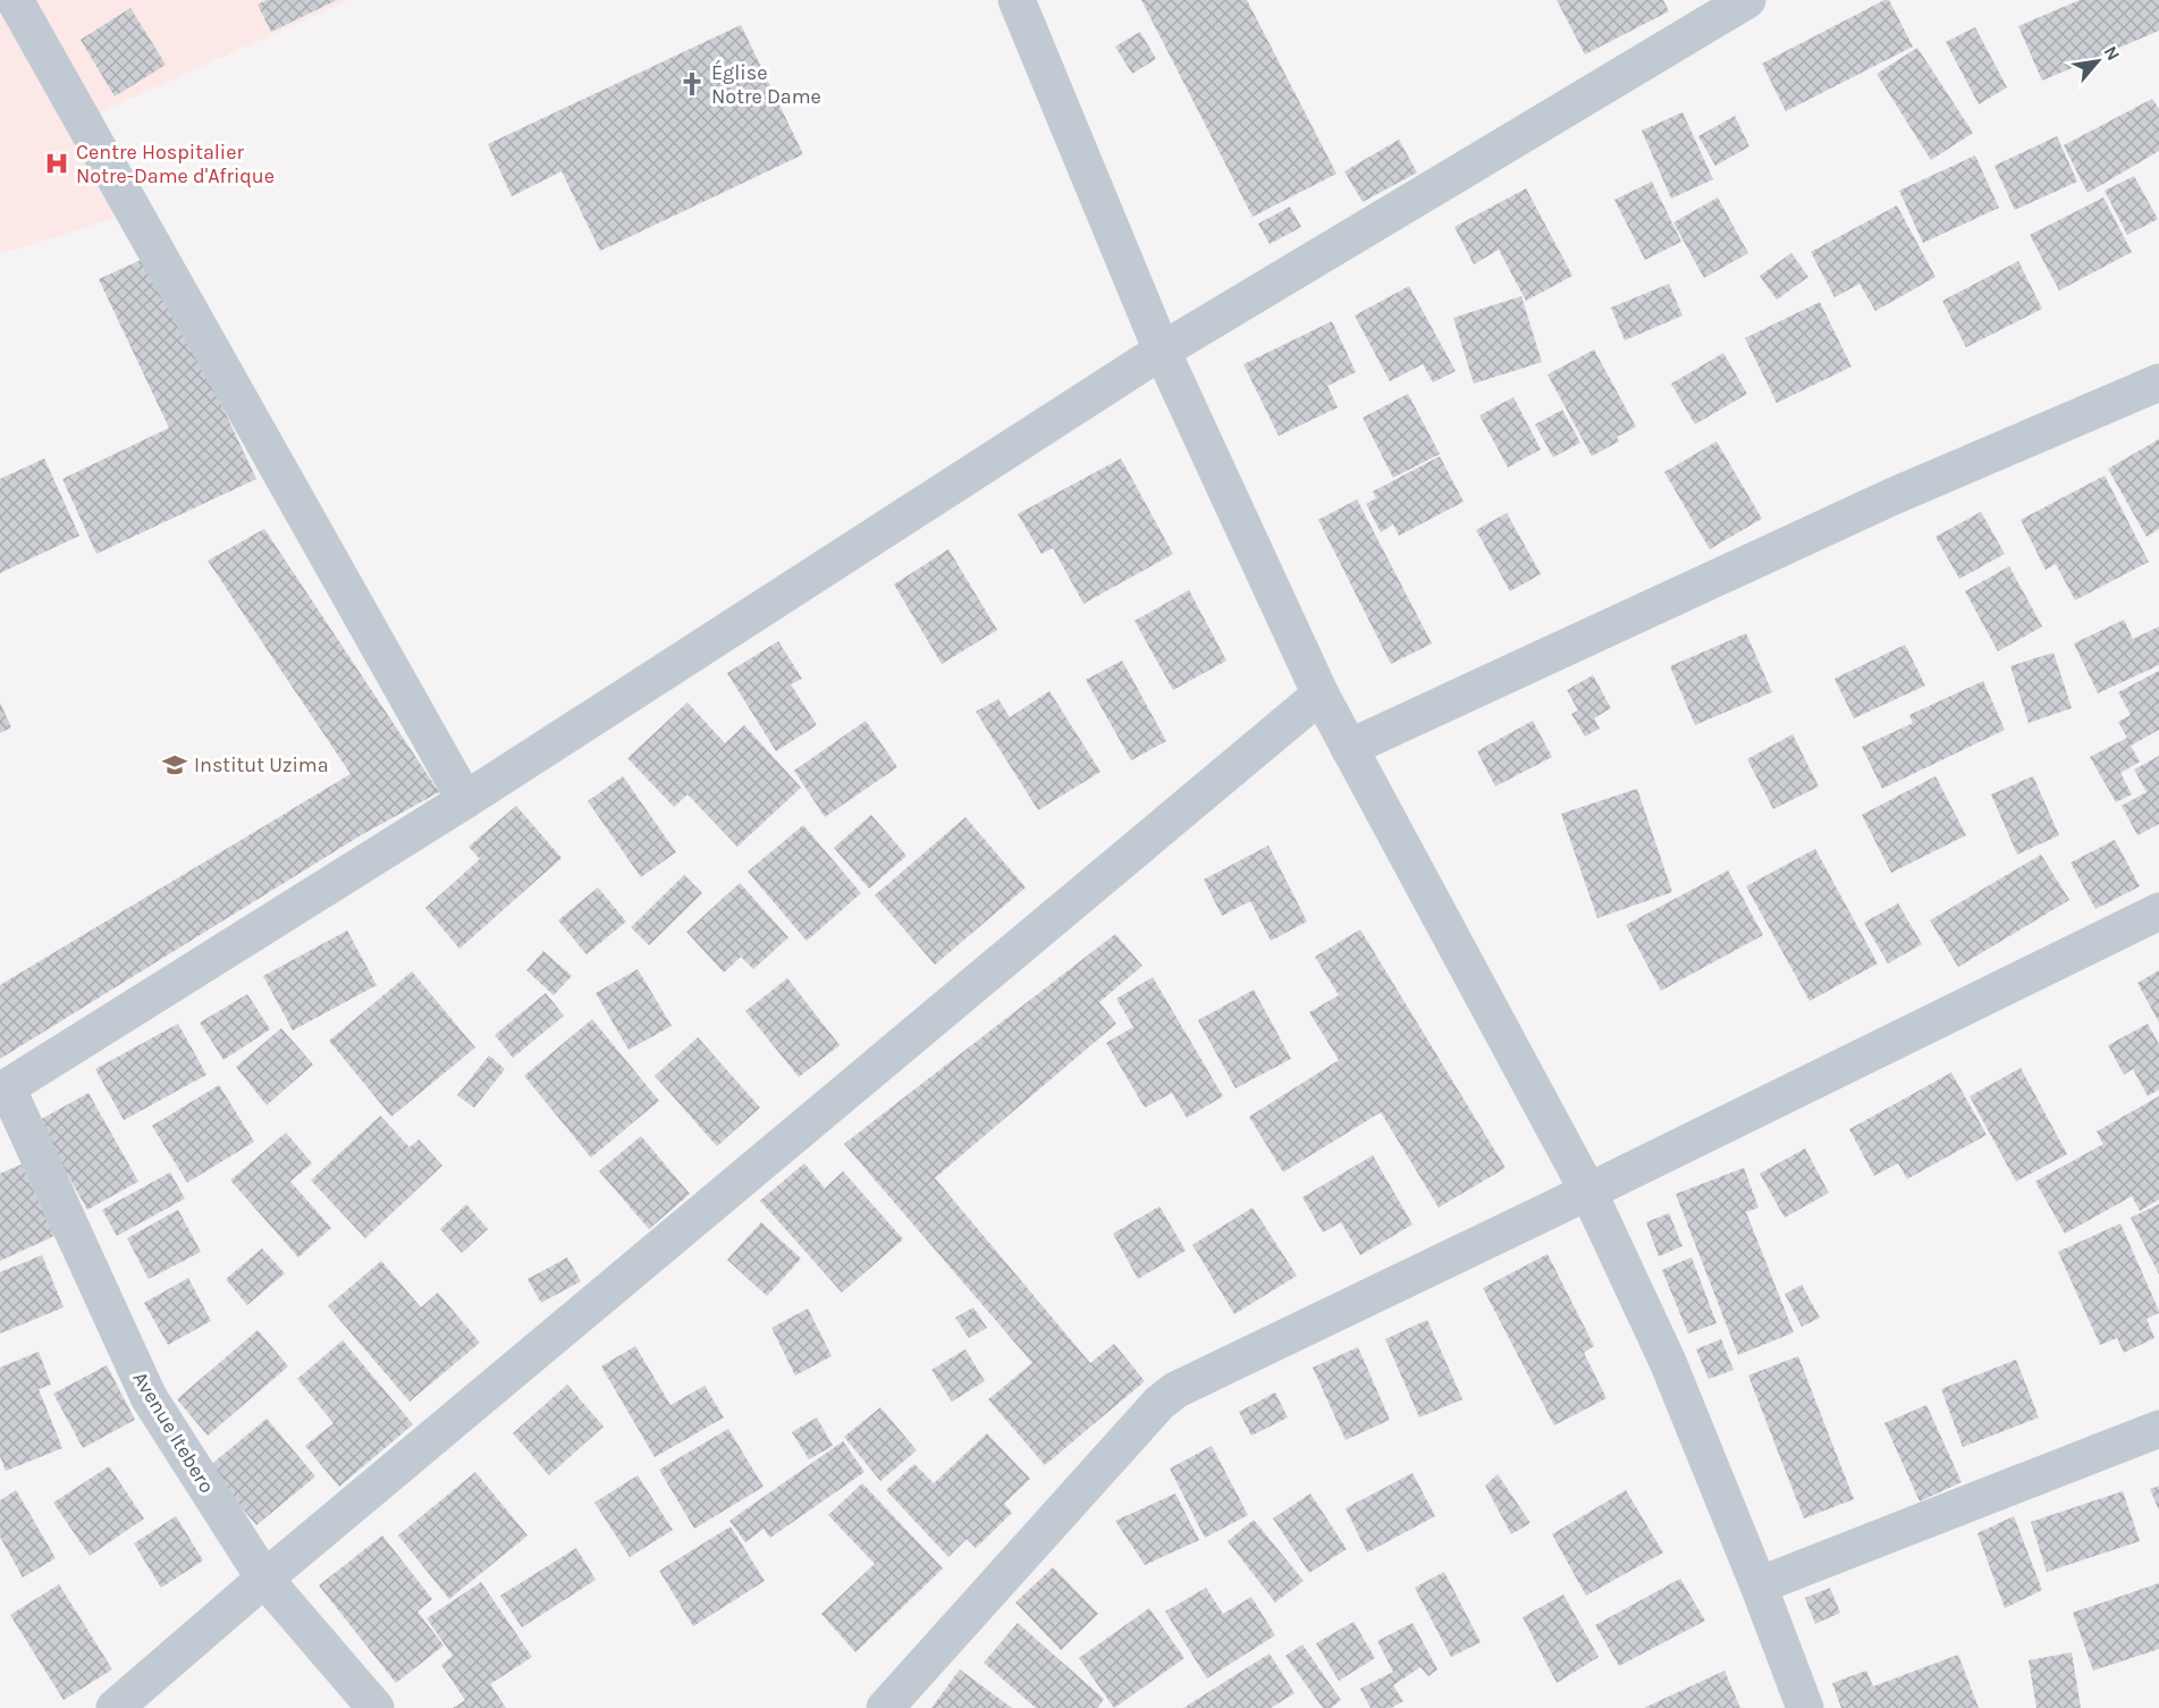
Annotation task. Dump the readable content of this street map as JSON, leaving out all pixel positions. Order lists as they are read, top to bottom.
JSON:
{
  "streets": {
    "street": ["Avenue Itebero"]
  },
  "places": {
    "church": ["Église Notre Dame"],
    "hospital": ["Centre Hospitalier Notre-Dame d'Afrique"],
    "school or university": ["Institut Uzima"]
  },
  "north": "top right"
}
